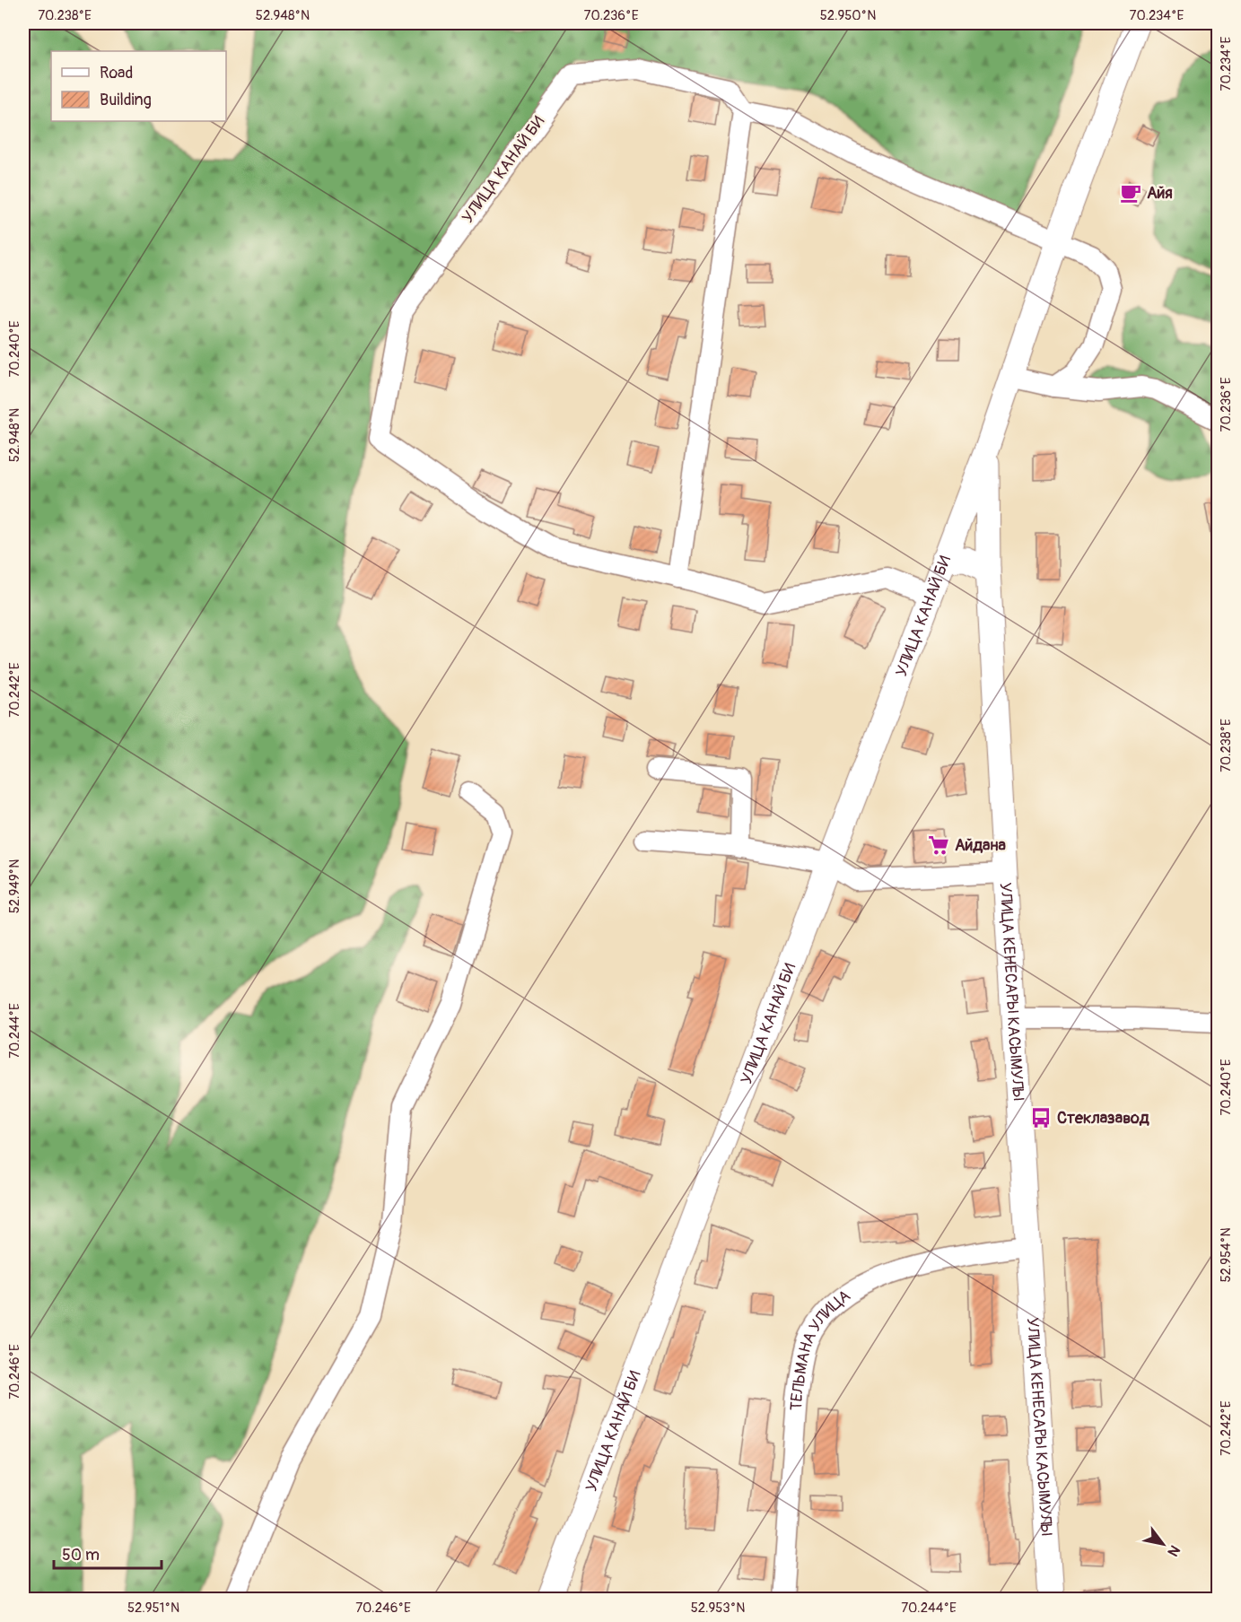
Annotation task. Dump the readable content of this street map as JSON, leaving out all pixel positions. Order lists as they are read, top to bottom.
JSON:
{
  "streets": {
    "main road": ["УЛИЦА КАНАЙ БИ", "УЛИЦА КЕНЕСАРЫ КАСЫМУЛЫ"],
    "street": ["ТЕЛЬМАНА УЛИЦА"]
  },
  "crossings": [
    ["УЛИЦА КАНАЙ БИ", "УЛИЦА КЕНЕСАРЫ КАСЫМУЛЫ"],
    ["УЛИЦА КЕНЕСАРЫ КАСЫМУЛЫ", "ТЕЛЬМАНА УЛИЦА"]
  ],
  "places": {
    "cafe": ["Айя"],
    "supermarket": ["Айдана"],
    "bus stop": ["Стеклазавод"]
  },
  "legend": ["Road", "Building"],
  "scale_bar": "50 m",
  "north": "bottom right",
  "coordinates": [
    "70.238°E",
    "52.948°N",
    "70.236°E",
    "52.950°N",
    "70.234°E",
    "70.240°E",
    "70.242°E",
    "52.949°N",
    "70.244°E",
    "52.954°N",
    "70.246°E",
    "52.951°N",
    "52.953°N"
  ]
}
